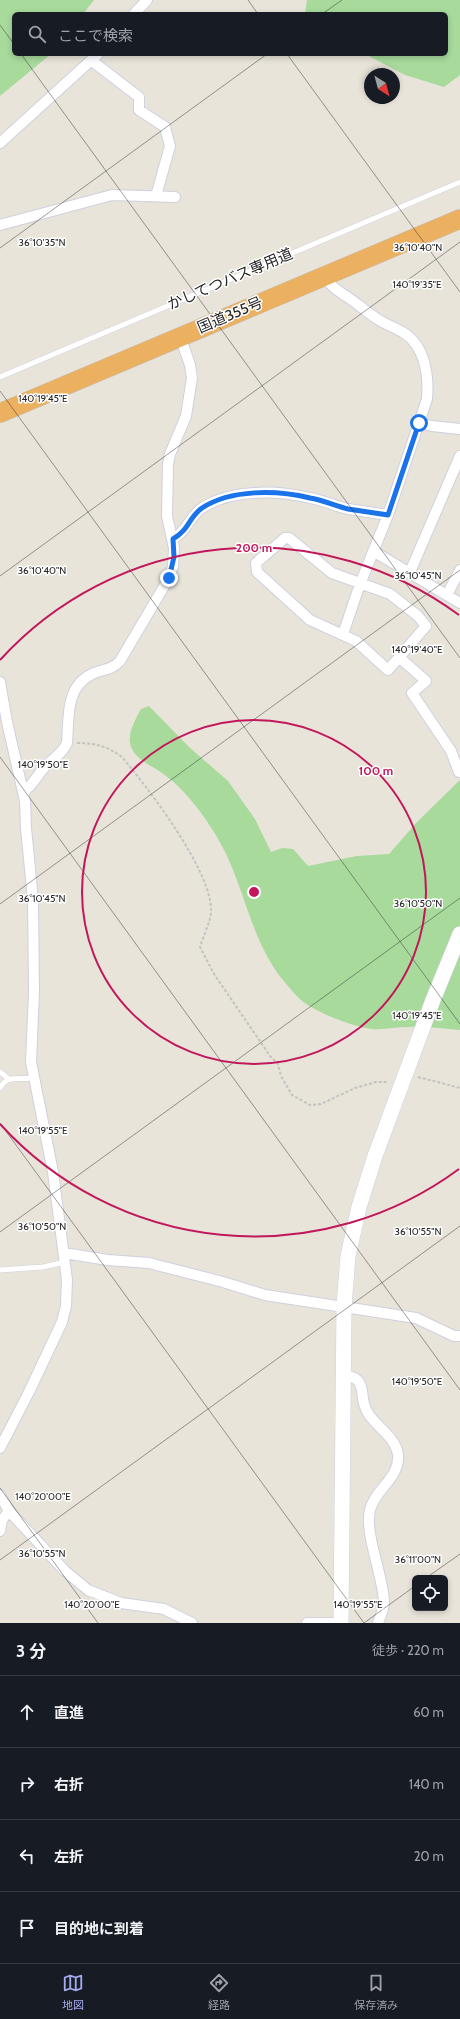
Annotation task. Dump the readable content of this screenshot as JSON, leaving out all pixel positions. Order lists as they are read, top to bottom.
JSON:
{
  "streets": {
    "highway": ["国道355号"],
    "lane": ["かしてつバス専用道"]
  },
  "north": "bottom right",
  "page": {
    "search": "ここで検索",
    "heading": ["3 分", "徒歩 · 220 m"],
    "list": [
      ["直進", "60 m"],
      ["右折", "140 m"],
      ["左折", "20 m"],
      "目的地に到着"
    ],
    "nav": ["地図", "経路", "保存済み"]
  },
  "coordinates": [
    "36°10'35\"N",
    "36°10'40\"N",
    "140°19'35\"E",
    "140°19'45\"E",
    "36°10'45\"N",
    "140°19'40\"E",
    "140°19'50\"E",
    "36°10'50\"N",
    "140°19'55\"E",
    "36°10'55\"N",
    "140°20'00\"E",
    "36°11'00\"N"
  ],
  "rings": ["200 m", "100 m"]
}
